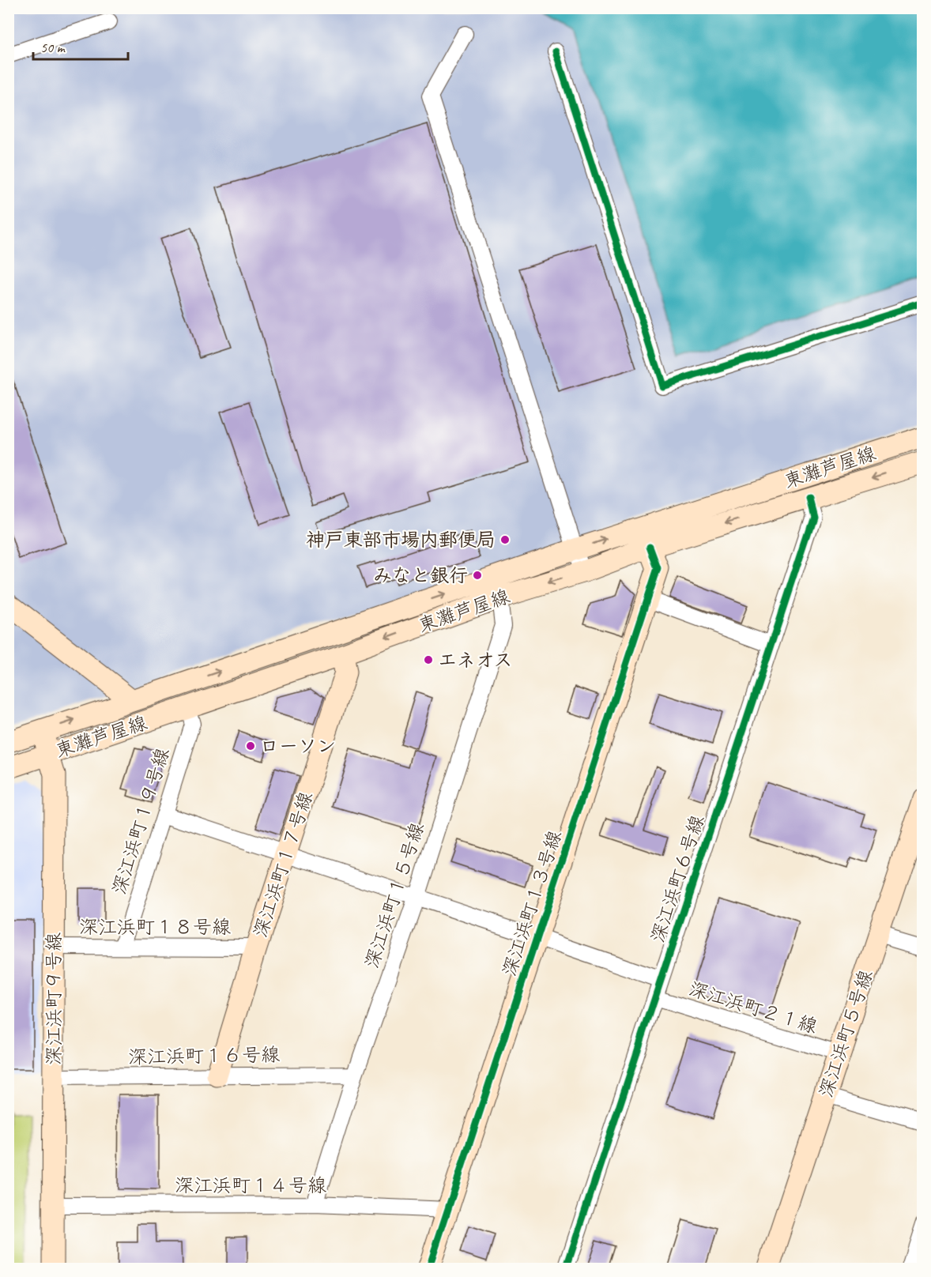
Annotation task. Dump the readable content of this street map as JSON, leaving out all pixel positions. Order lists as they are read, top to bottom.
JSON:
{
  "streets": {
    "street": [
      "東灘芦屋線",
      "深江浜町１９号線",
      "深江浜町１７号線",
      "深江浜町６号線",
      "深江浜町１５号線",
      "深江浜町１３号線",
      "深江浜町１８号線",
      "深江浜町９号線",
      "深江浜町２１線",
      "深江浜町５号線",
      "深江浜町１６号線",
      "深江浜町１４号線"
    ]
  },
  "crossings": [
    ["東灘芦屋線", "深江浜町１９号線"],
    ["東灘芦屋線", "深江浜町１７号線"],
    ["東灘芦屋線", "深江浜町６号線"],
    ["東灘芦屋線", "深江浜町１５号線"],
    ["東灘芦屋線", "深江浜町１３号線"],
    ["東灘芦屋線", "深江浜町９号線"],
    ["深江浜町１９号線", "深江浜町１８号線"],
    ["深江浜町１７号線", "深江浜町１８号線"],
    ["深江浜町１７号線", "深江浜町１６号線"],
    ["深江浜町６号線", "深江浜町２１線"],
    ["深江浜町１５号線", "深江浜町１６号線"],
    ["深江浜町１５号線", "深江浜町１４号線"],
    ["深江浜町１３号線", "深江浜町１４号線"],
    ["深江浜町１８号線", "深江浜町９号線"],
    ["深江浜町９号線", "深江浜町１６号線"],
    ["深江浜町９号線", "深江浜町１４号線"],
    ["深江浜町２１線", "深江浜町５号線"]
  ],
  "places": [
    "神戸東部市場内郵便局",
    "みなと銀行",
    "エネオス",
    "ローソン"
  ],
  "scale_bar": "50 m"
}
